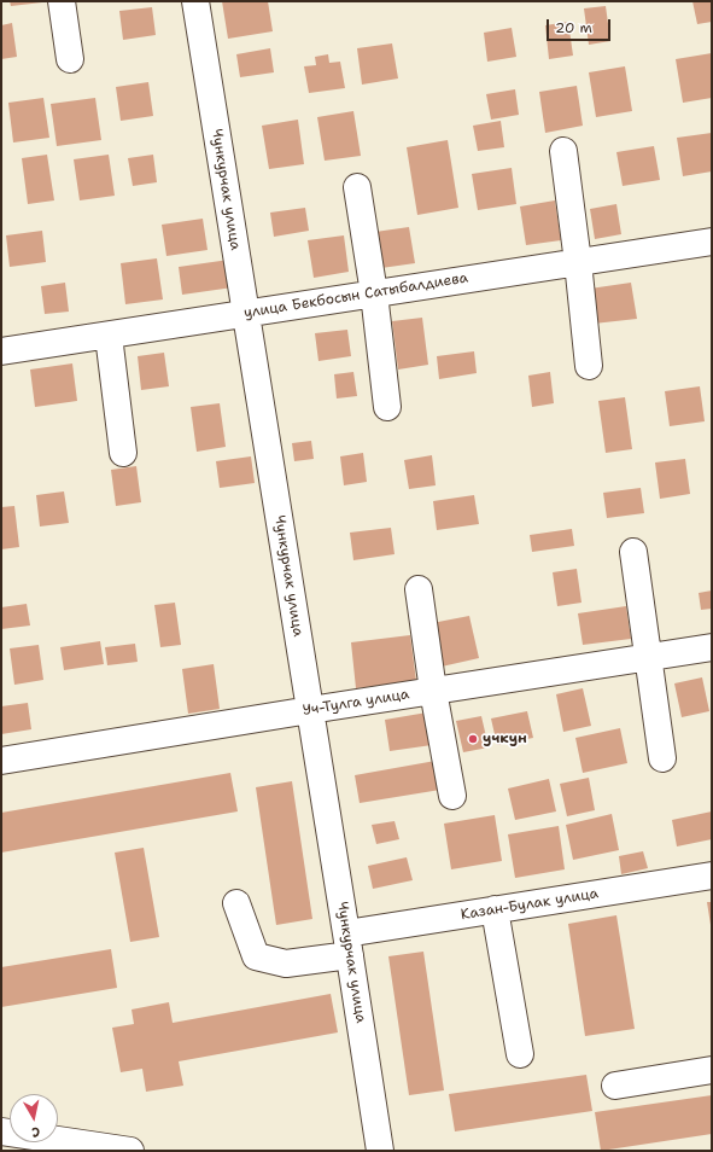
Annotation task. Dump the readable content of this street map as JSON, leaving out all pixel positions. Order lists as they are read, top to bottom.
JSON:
{
  "streets": {
    "street": [
      "Чункурчак улица",
      "улица Бекбосын Сатыбалдиева",
      "Уч-Тулга улица",
      "Казан-Булак улица"
    ]
  },
  "crossings": [
    ["Чункурчак улица", "улица Бекбосын Сатыбалдиева"],
    ["Чункурчак улица", "Уч-Тулга улица"],
    ["Чункурчак улица", "Казан-Булак улица"]
  ],
  "places": ["учкун"],
  "scale_bar": "20 m",
  "north": "bottom"
}
